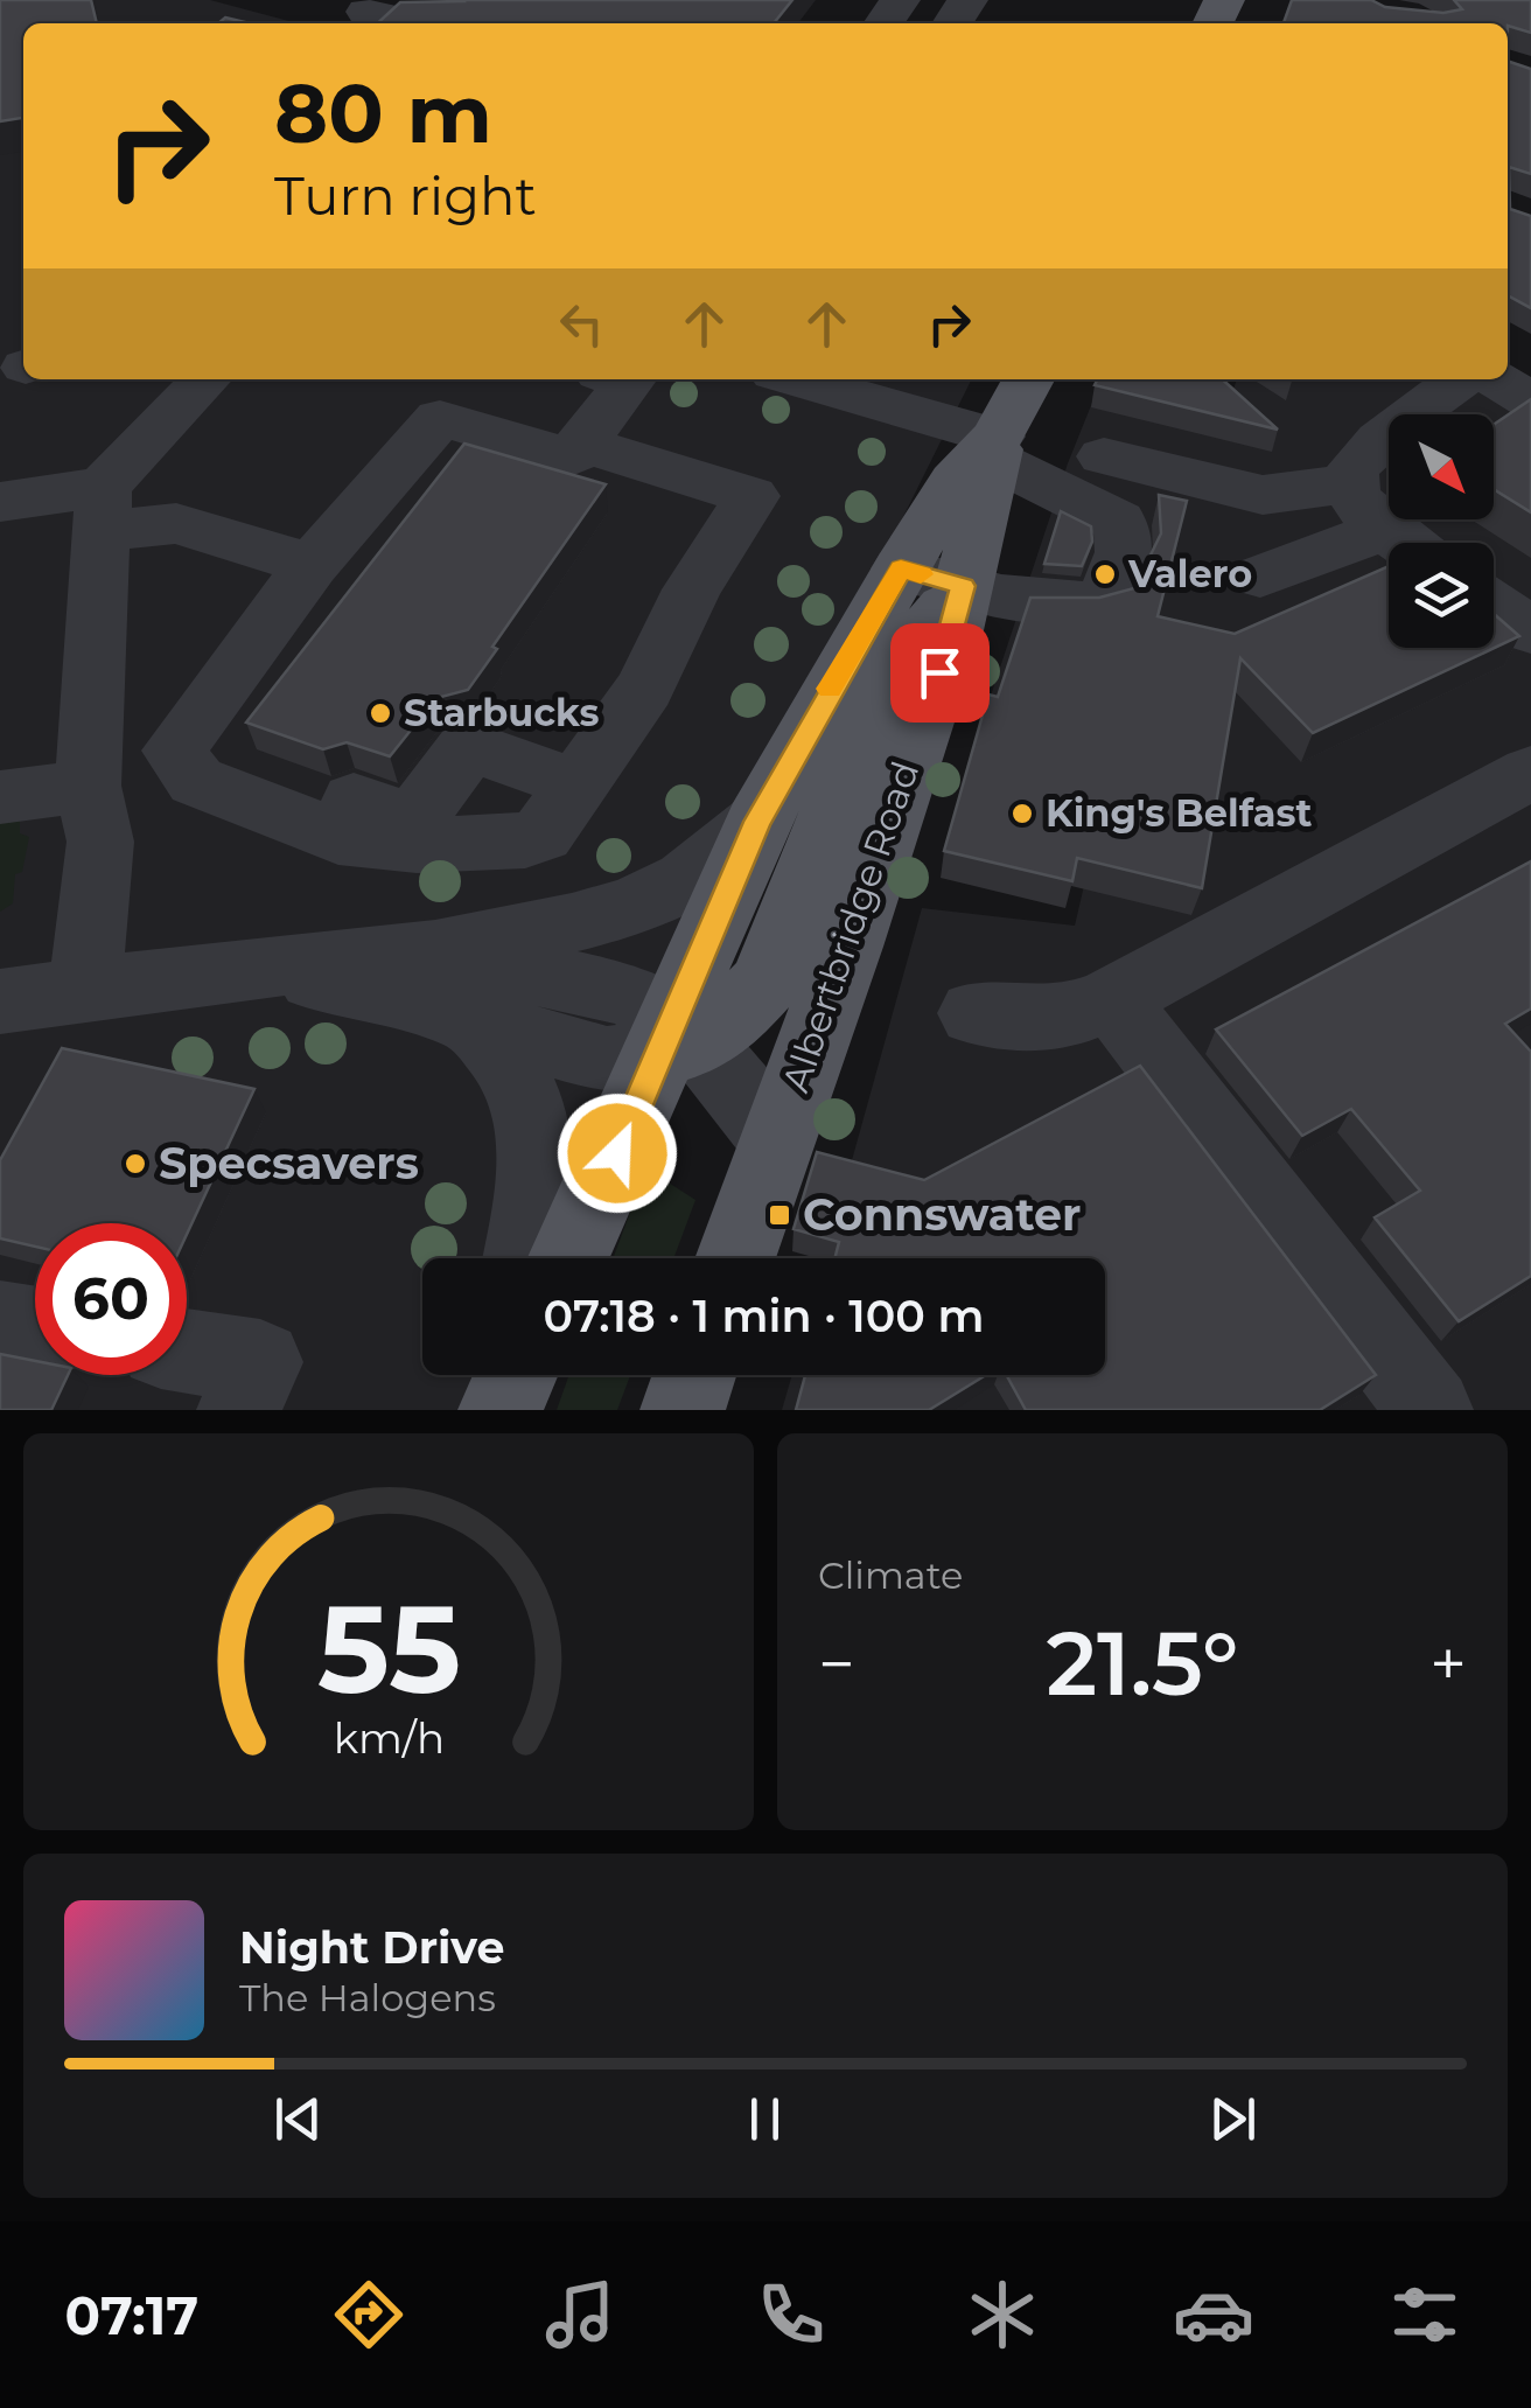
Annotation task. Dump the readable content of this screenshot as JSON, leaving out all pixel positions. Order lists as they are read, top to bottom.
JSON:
{
  "streets": {
    "main road": ["Albertbridge Road"]
  },
  "places": {
    "other": [
      "Valero",
      "Starbucks",
      "King's Belfast",
      "Specsavers"
    ],
    "transit": ["Connswater"]
  },
  "north": "bottom right",
  "page": {
    "turn": ["80 m", "Turn right"],
    "limit": "60",
    "trip": "07:18 · 1 min · 100 m",
    "tile": "Climate",
    "heat": ["−", "21.5°", "+"],
    "song": ["Night Drive", "The Halogens"],
    "tabs": "07:17",
    "gauge": ["55", "km/h"]
  }
}
